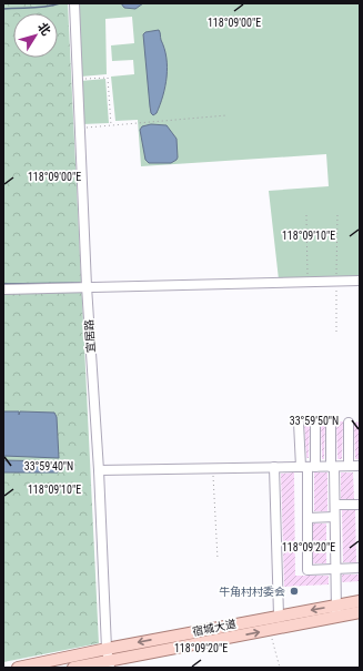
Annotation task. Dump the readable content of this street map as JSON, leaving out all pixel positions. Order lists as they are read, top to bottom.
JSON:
{
  "streets": {
    "main road": ["宿城大道"],
    "street": ["宜居路"]
  },
  "crossings": [
    ["宜居路", "宿城大道"]
  ],
  "places": ["牛角村村委会"],
  "north": "top right",
  "coordinates": [
    "118°09'00\"E",
    "118°09'10\"E",
    "33°59'50\"N",
    "33°59'40\"N",
    "118°09'20\"E"
  ]
}
